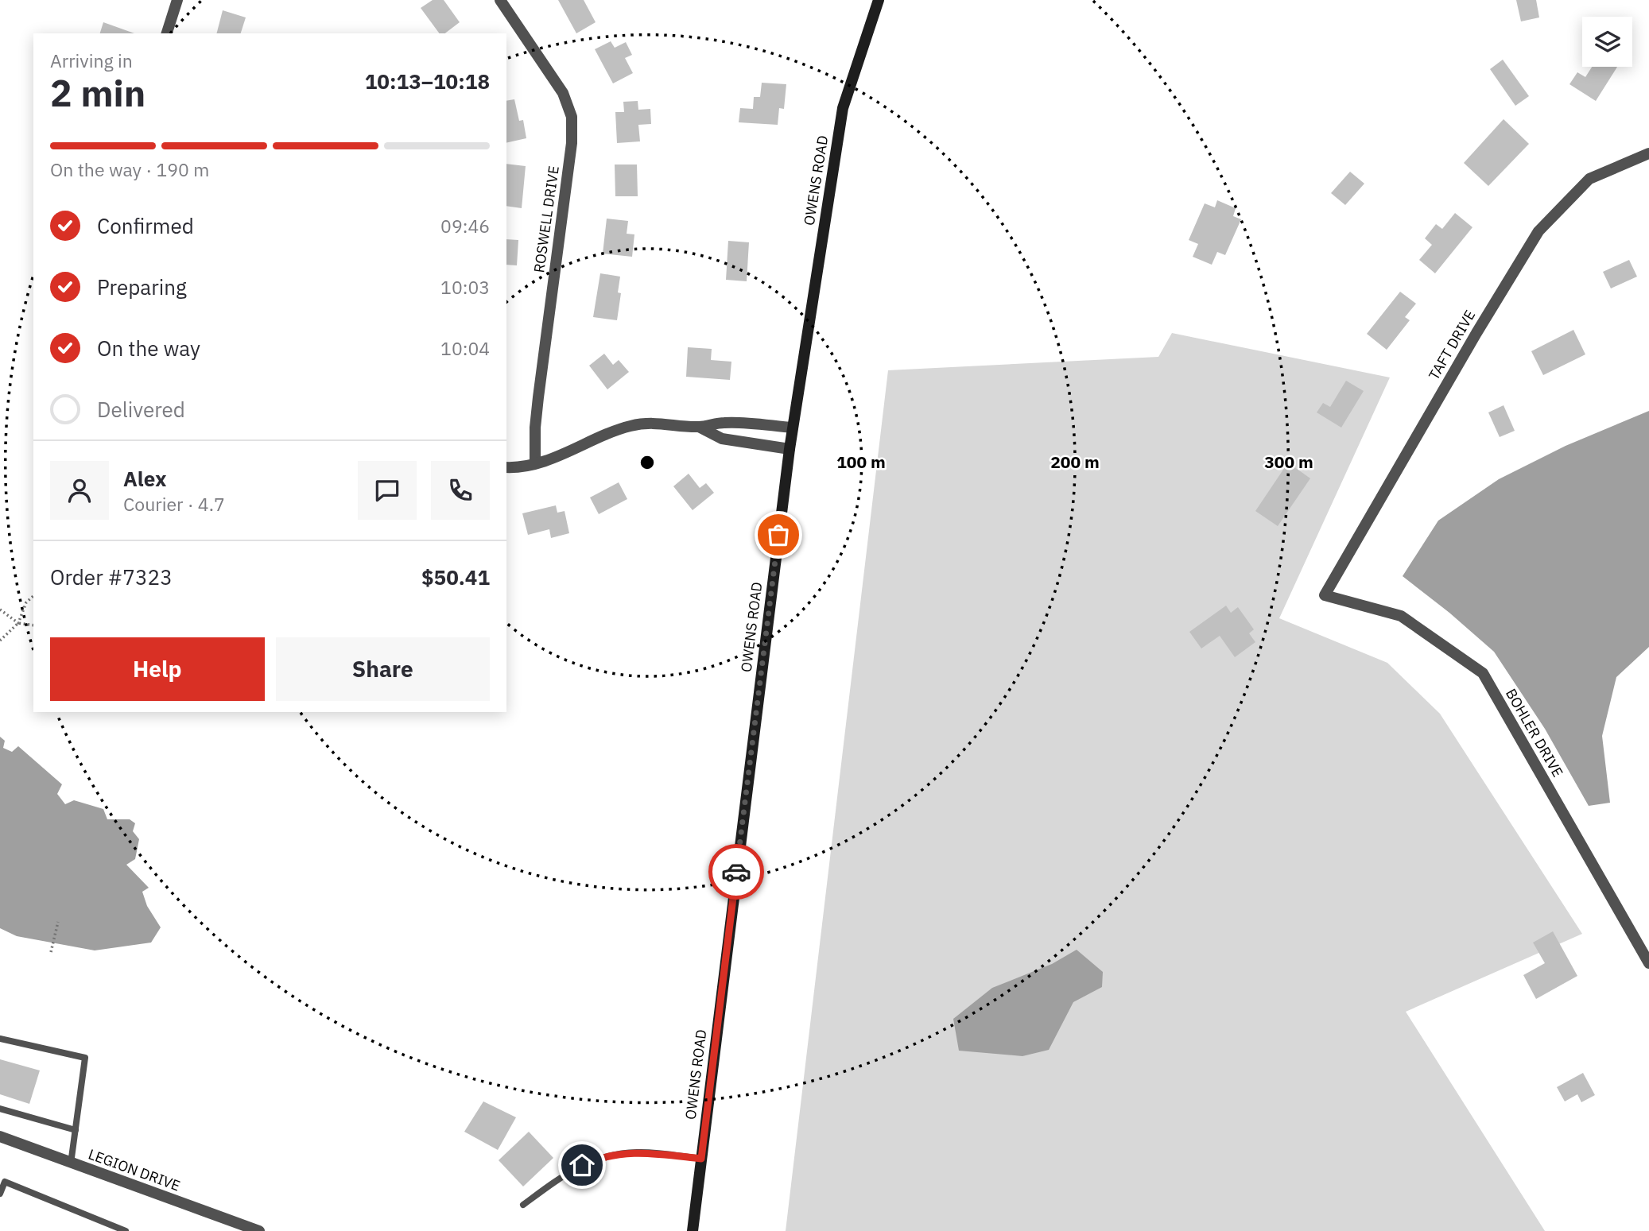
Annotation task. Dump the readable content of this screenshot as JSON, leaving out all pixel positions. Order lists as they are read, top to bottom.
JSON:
{
  "streets": {
    "street": [
      "OWENS ROAD",
      "ROSWELL DRIVE",
      "TAFT DRIVE",
      "BOHLER DRIVE",
      "LEGION DRIVE"
    ]
  },
  "crossings": [
    ["TAFT DRIVE", "BOHLER DRIVE"]
  ],
  "page": {
    "heading": ["2 min", "Arriving in", "10:13–10:18"],
    "panel": [
      "Alex",
      "Courier · 4.7",
      "Order #7323",
      "$50.41"
    ],
    "bar": "On the way · 190 m",
    "list": [
      ["Confirmed", "09:46"],
      ["Preparing", "10:03"],
      ["On the way", "10:04"],
      "Delivered"
    ],
    "buttons": ["Help", "Share"]
  },
  "rings": ["100 m", "200 m", "300 m"]
}
